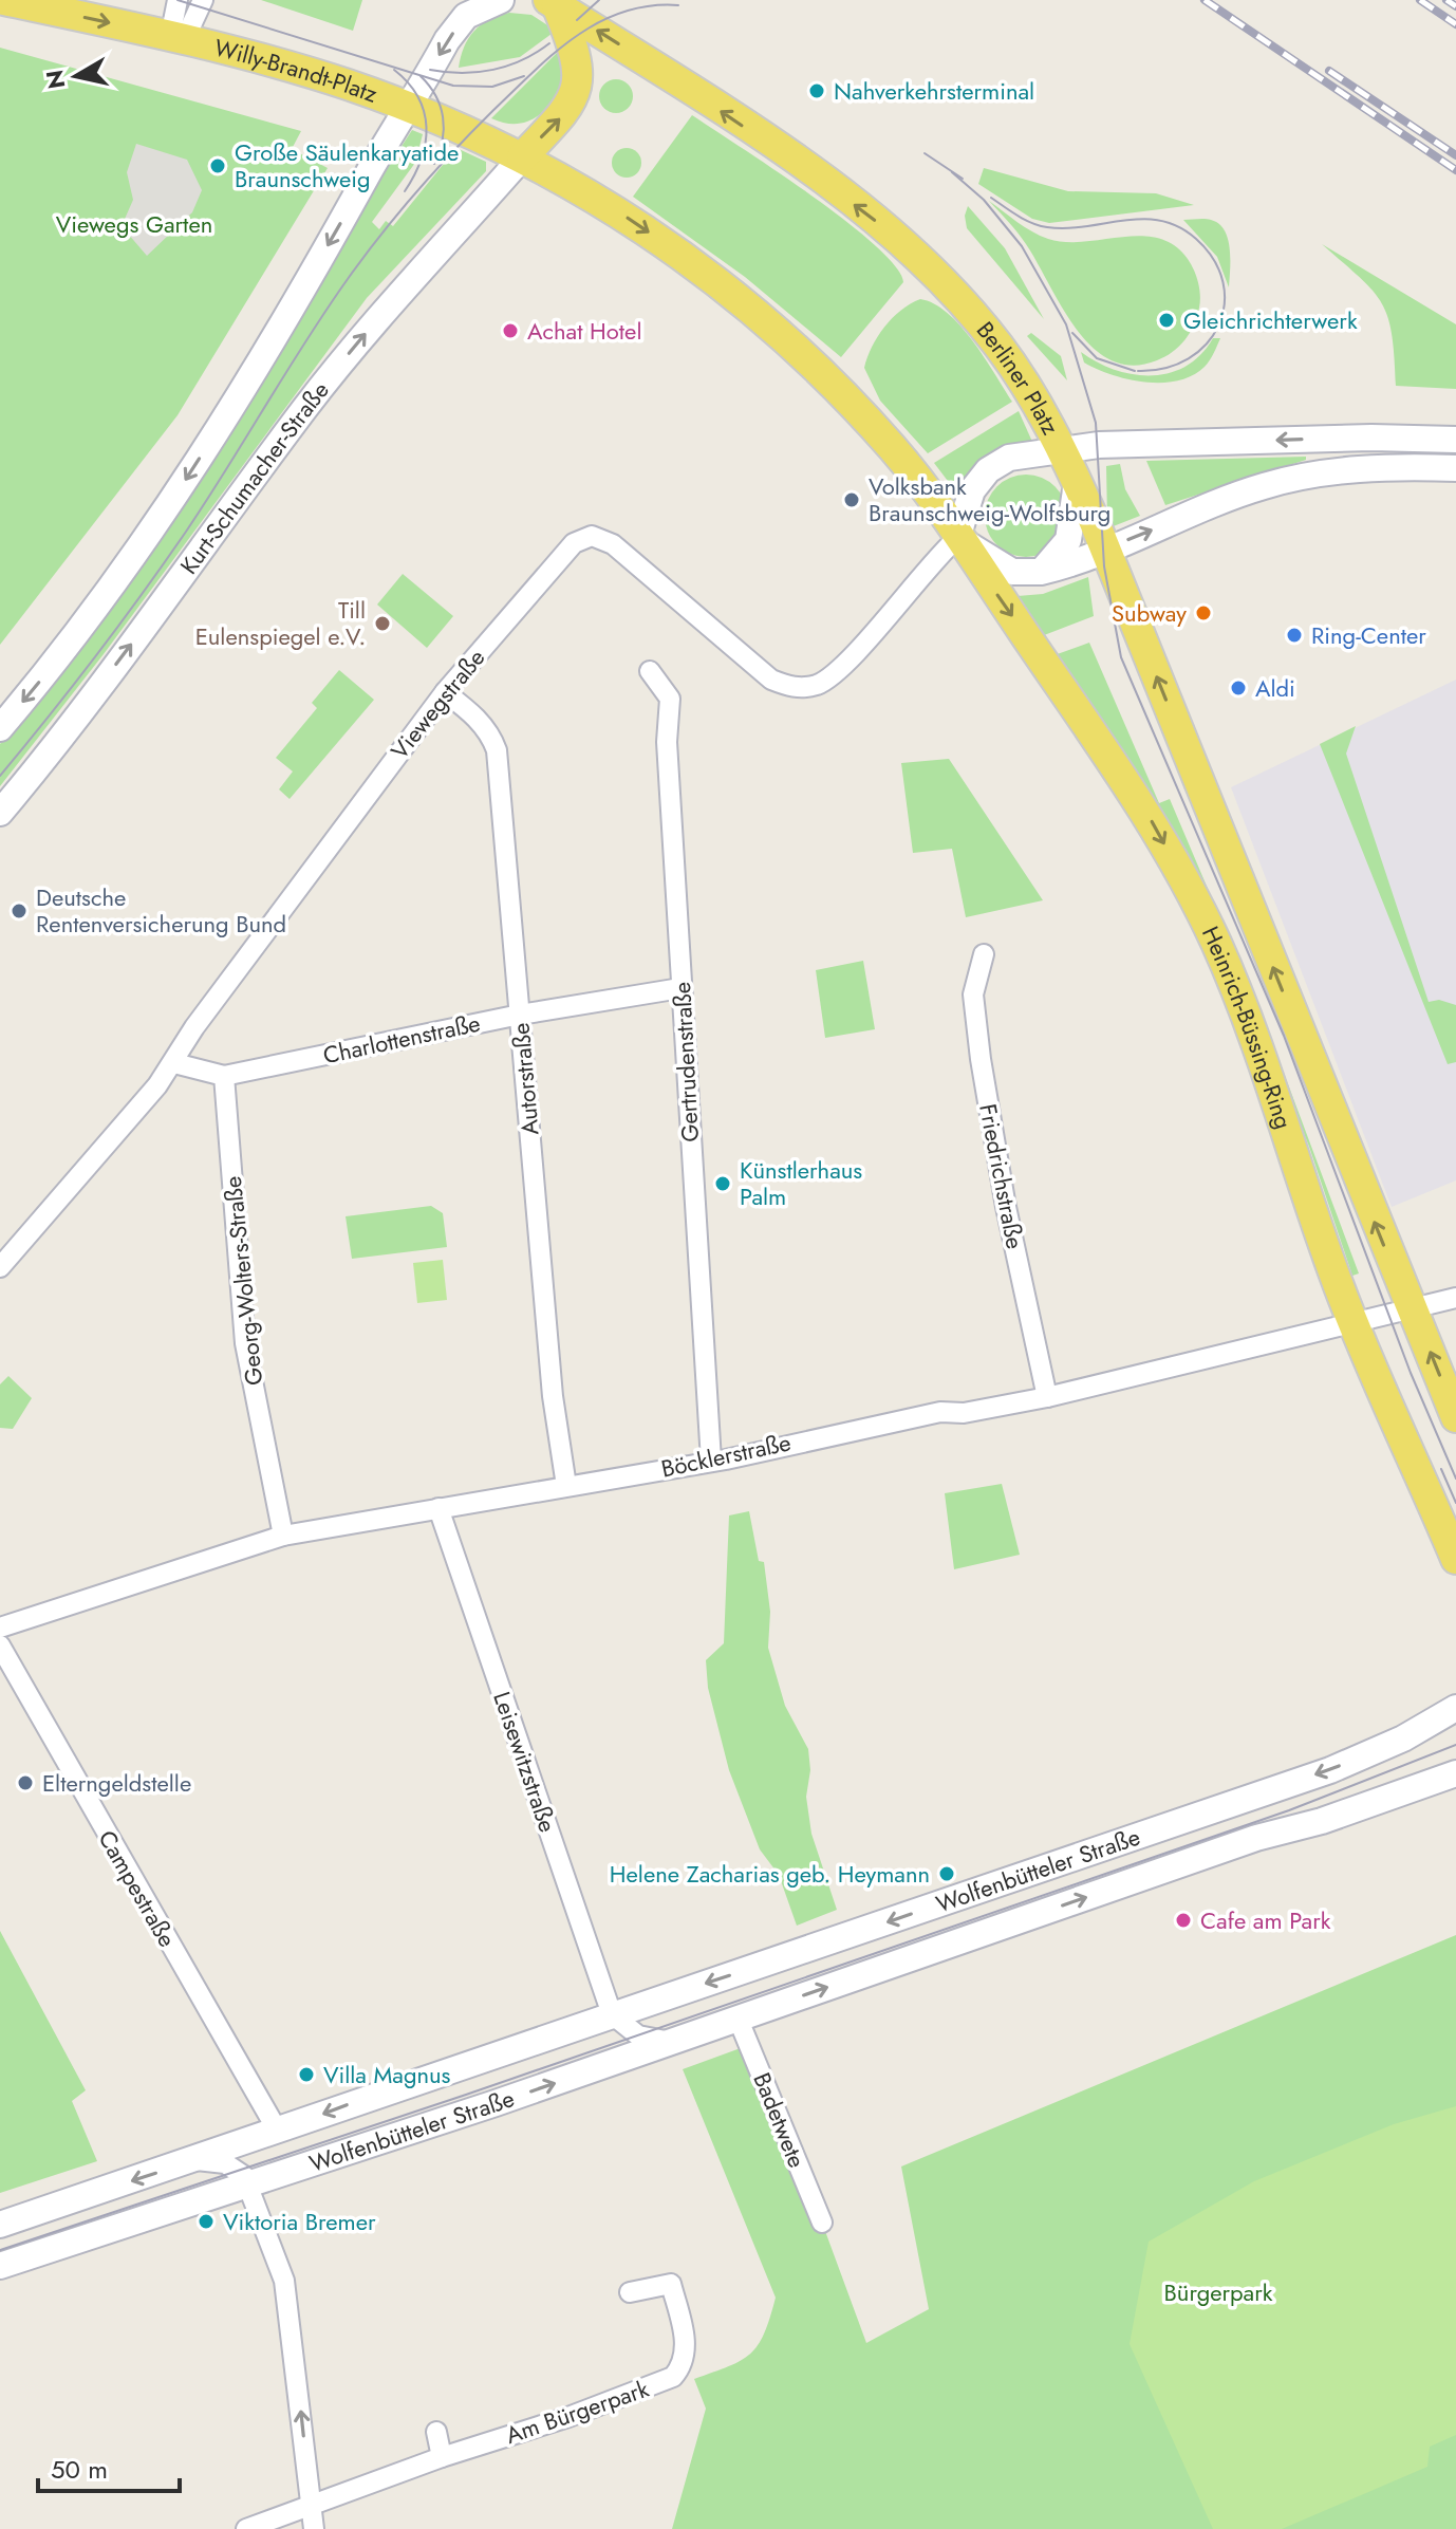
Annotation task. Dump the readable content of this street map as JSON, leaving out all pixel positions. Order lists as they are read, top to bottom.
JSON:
{
  "streets": {
    "main road": [
      "Willy-Brandt-Platz",
      "Berliner Platz",
      "Kurt-Schumacher-Straße",
      "Heinrich-Büssing-Ring",
      "Wolfenbütteler Straße"
    ],
    "street": [
      "Viewegstraße",
      "Charlottenstraße",
      "Gertrudenstraße",
      "Autorstraße",
      "Friedrichstraße",
      "Georg-Wolters-Straße",
      "Böcklerstraße",
      "Leisewitzstraße",
      "Campestraße",
      "Badetwete",
      "Am Bürgerpark"
    ]
  },
  "crossings": [
    ["Willy-Brandt-Platz", "Berliner Platz"],
    ["Willy-Brandt-Platz", "Kurt-Schumacher-Straße"],
    ["Willy-Brandt-Platz", "Viewegstraße"],
    ["Willy-Brandt-Platz", "Heinrich-Büssing-Ring"],
    ["Berliner Platz", "Viewegstraße"],
    ["Berliner Platz", "Heinrich-Büssing-Ring"],
    ["Viewegstraße", "Heinrich-Büssing-Ring"],
    ["Viewegstraße", "Autorstraße"],
    ["Heinrich-Büssing-Ring", "Böcklerstraße"],
    ["Charlottenstraße", "Gertrudenstraße"],
    ["Charlottenstraße", "Autorstraße"],
    ["Charlottenstraße", "Georg-Wolters-Straße"],
    ["Gertrudenstraße", "Böcklerstraße"],
    ["Autorstraße", "Böcklerstraße"],
    ["Friedrichstraße", "Böcklerstraße"],
    ["Georg-Wolters-Straße", "Böcklerstraße"],
    ["Böcklerstraße", "Leisewitzstraße"],
    ["Leisewitzstraße", "Wolfenbütteler Straße"],
    ["Wolfenbütteler Straße", "Campestraße"],
    ["Wolfenbütteler Straße", "Badetwete"]
  ],
  "one_way": ["Berliner Platz", "Kurt-Schumacher-Straße"],
  "parks": ["Viewegs Garten", "Bürgerpark"],
  "places": [
    "Nahverkehrsterminal",
    "Große Säulenkaryatide Braunschweig",
    "Gleichrichterwerk",
    "Achat Hotel",
    "Volksbank Braunschweig-Wolfsburg",
    "Subway",
    "Till Eulenspiegel e.V.",
    "Ring-Center",
    "Aldi",
    "Deutsche Rentenversicherung Bund",
    "Künstlerhaus Palm",
    "Elterngeldstelle",
    "Helene Zacharias geb. Heymann",
    "Cafe am Park",
    "Villa Magnus",
    "Viktoria Bremer"
  ],
  "scale_bar": "50 m",
  "north": "left"
}
